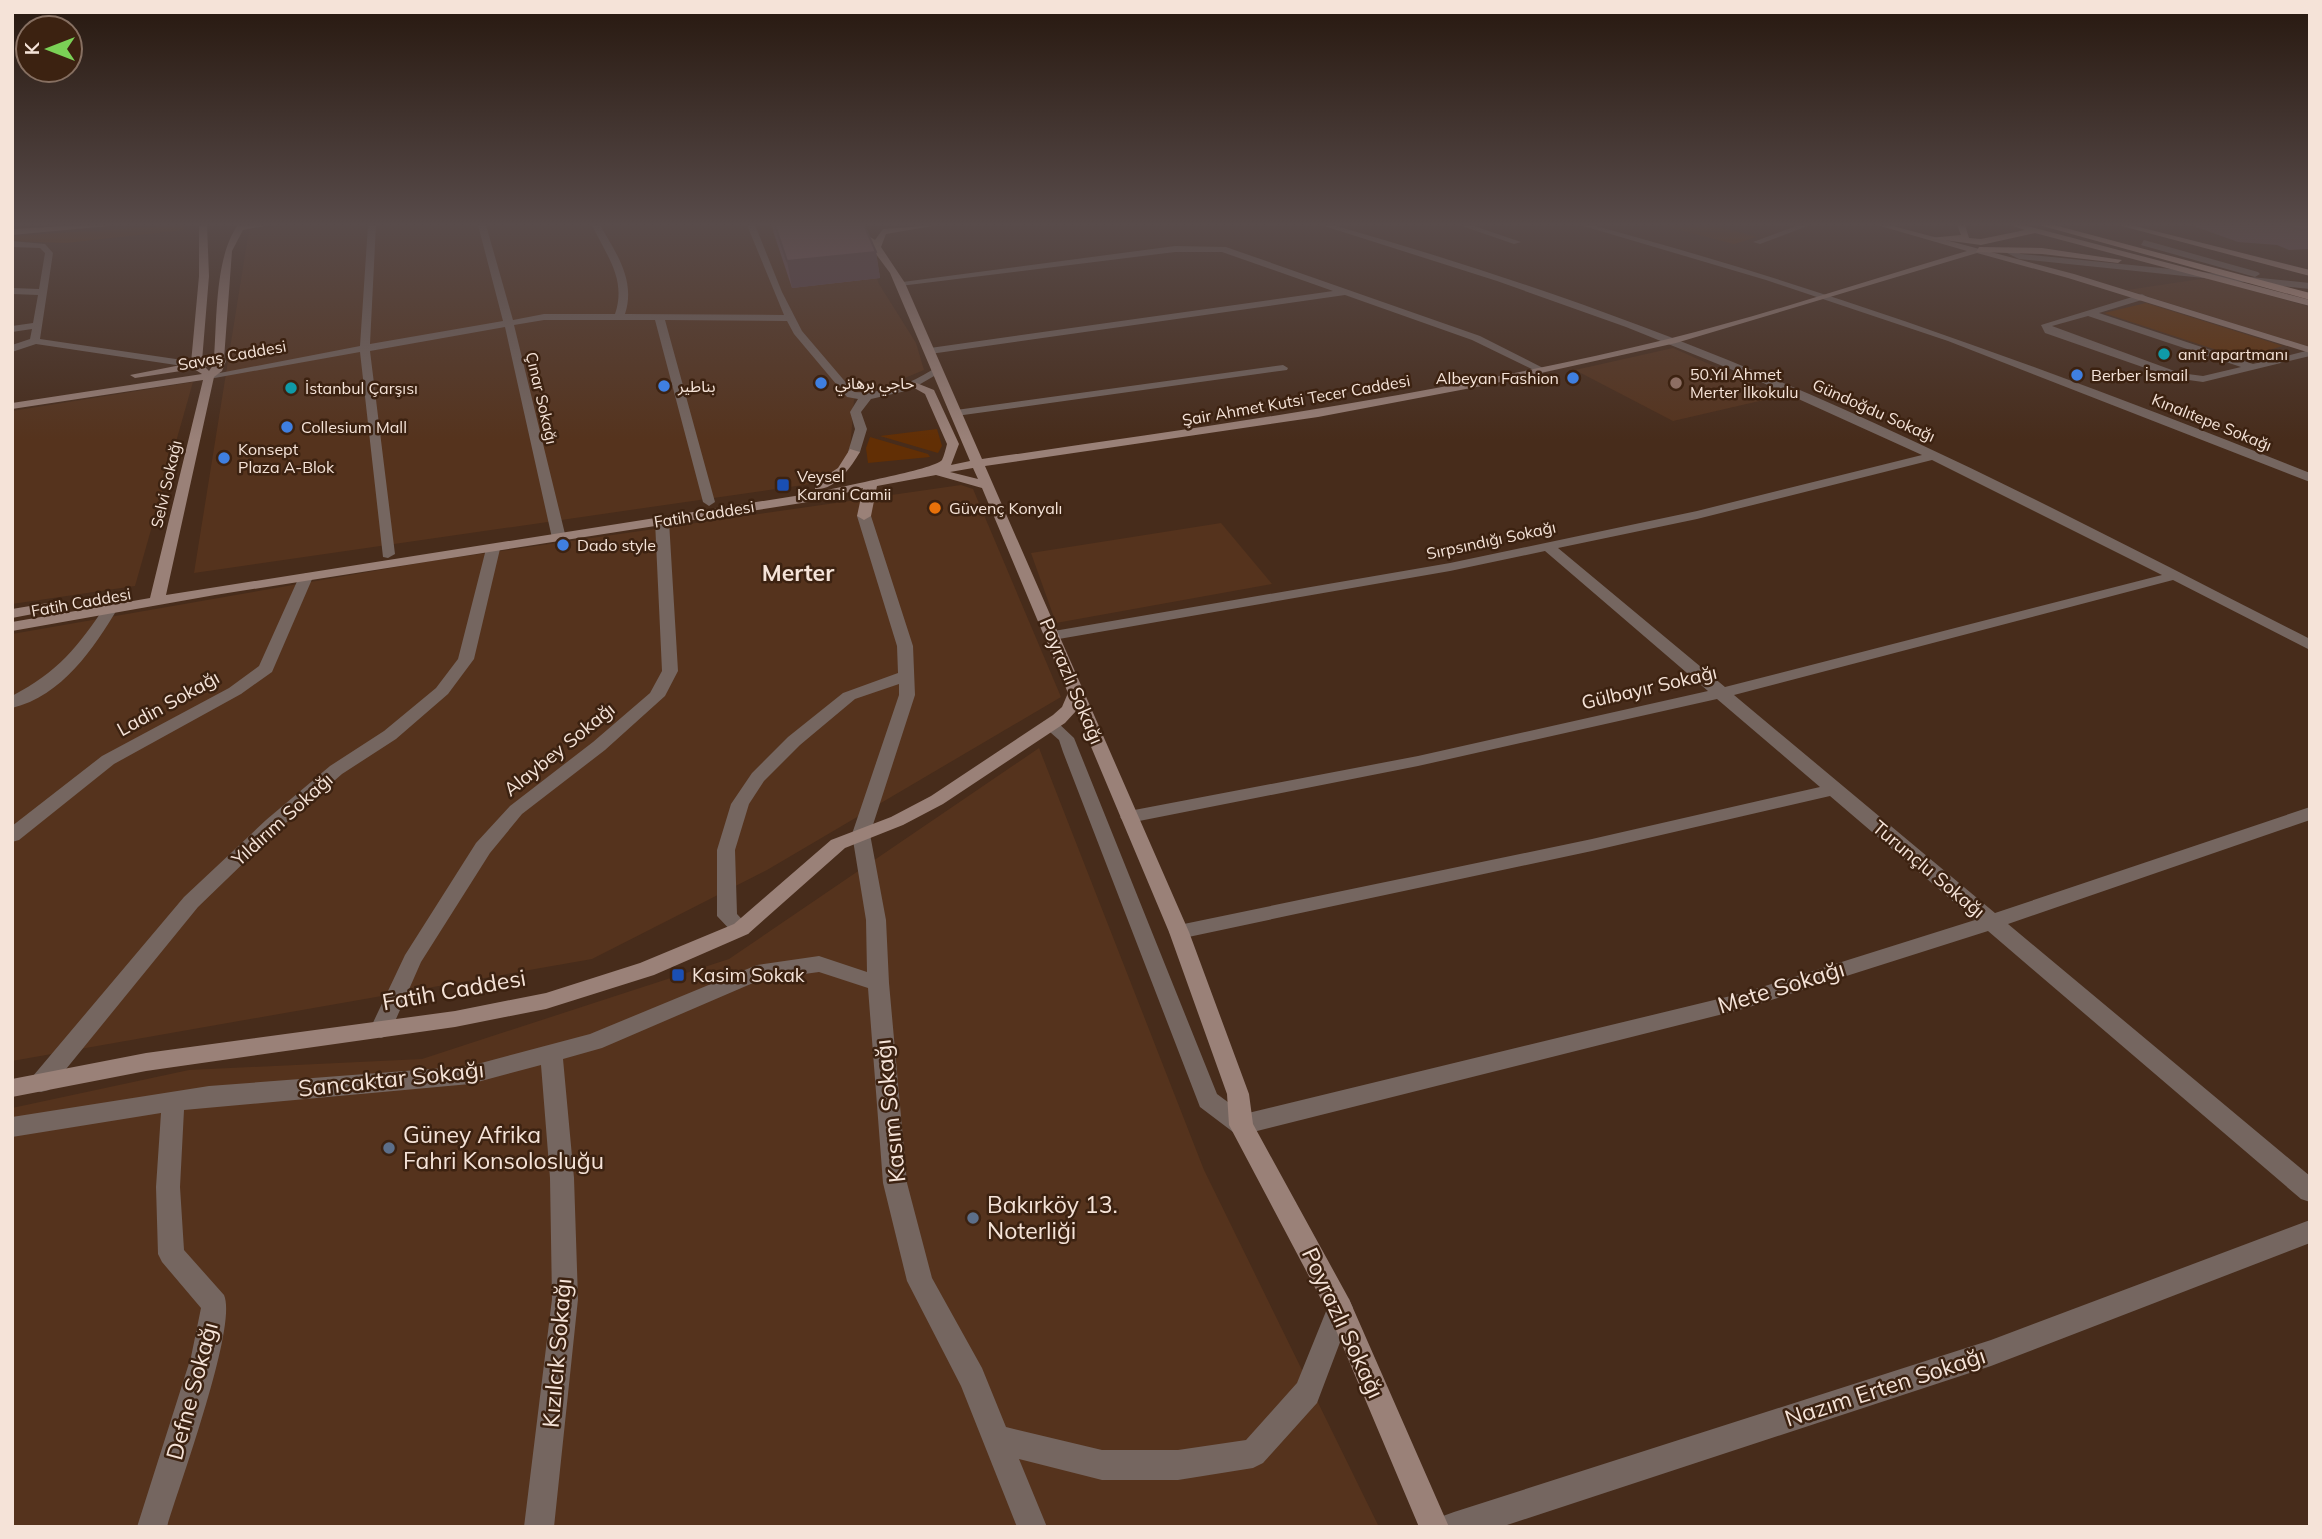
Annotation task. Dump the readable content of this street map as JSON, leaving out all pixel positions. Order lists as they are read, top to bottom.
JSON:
{
  "streets": {
    "main road": [
      "Savaş Caddesi",
      "Şair Ahmet Kutsi Tecer Caddesi",
      "Selvi Sokağı",
      "Fatih Caddesi",
      "Poyrazlı Sokağı"
    ],
    "street": [
      "Çınar Sokağı",
      "Gündoğdu Sokağı",
      "Kınalıtepe Sokağı",
      "Sırpsındığı Sokağı",
      "Gülbayır Sokağı",
      "Ladin Sokağı",
      "Alaybey Sokağı",
      "Yıldırım Sokağı",
      "Turunçlu Sokağı",
      "Mete Sokağı",
      "Sancaktar Sokağı",
      "Kasım Sokağı",
      "Kızılcık Sokağı",
      "Nazım Erten Sokağı",
      "Defne Sokağı"
    ]
  },
  "crossings": [
    ["Savaş Caddesi", "Çınar Sokağı"],
    ["Savaş Caddesi", "Selvi Sokağı"],
    ["Çınar Sokağı", "Fatih Caddesi"],
    ["Şair Ahmet Kutsi Tecer Caddesi", "Gündoğdu Sokağı"],
    ["Şair Ahmet Kutsi Tecer Caddesi", "Fatih Caddesi"],
    ["Şair Ahmet Kutsi Tecer Caddesi", "Poyrazlı Sokağı"],
    ["Gündoğdu Sokağı", "Sırpsındığı Sokağı"],
    ["Gündoğdu Sokağı", "Gülbayır Sokağı"],
    ["Selvi Sokağı", "Fatih Caddesi"],
    ["Fatih Caddesi", "Poyrazlı Sokağı"],
    ["Fatih Caddesi", "Ladin Sokağı"],
    ["Fatih Caddesi", "Alaybey Sokağı"],
    ["Fatih Caddesi", "Yıldırım Sokağı"],
    ["Fatih Caddesi", "Kasım Sokağı"],
    ["Sırpsındığı Sokağı", "Poyrazlı Sokağı"],
    ["Sırpsındığı Sokağı", "Turunçlu Sokağı"],
    ["Poyrazlı Sokağı", "Gülbayır Sokağı"],
    ["Poyrazlı Sokağı", "Mete Sokağı"],
    ["Gülbayır Sokağı", "Turunçlu Sokağı"],
    ["Turunçlu Sokağı", "Mete Sokağı"],
    ["Sancaktar Sokağı", "Kasım Sokağı"],
    ["Sancaktar Sokağı", "Kızılcık Sokağı"],
    ["Sancaktar Sokağı", "Defne Sokağı"]
  ],
  "districts": ["Merter"],
  "places": {
    "other": [
      "anıt apartmanı",
      "Berber İsmail",
      "Albeyan Fashion",
      "حاجي برهاني",
      "50.Yıl Ahmet Merter İlkokulu",
      "بناطير",
      "İstanbul Çarşısı",
      "Collesium Mall",
      "Konsept Plaza A-Blok",
      "Güvenç Konyalı",
      "Dado style",
      "Güney Afrika Fahri Konsolosluğu",
      "Bakırköy 13. Noterliği"
    ],
    "transit": ["Veysel Karani Camii", "Kasim Sokak"]
  },
  "north": "left"
}
